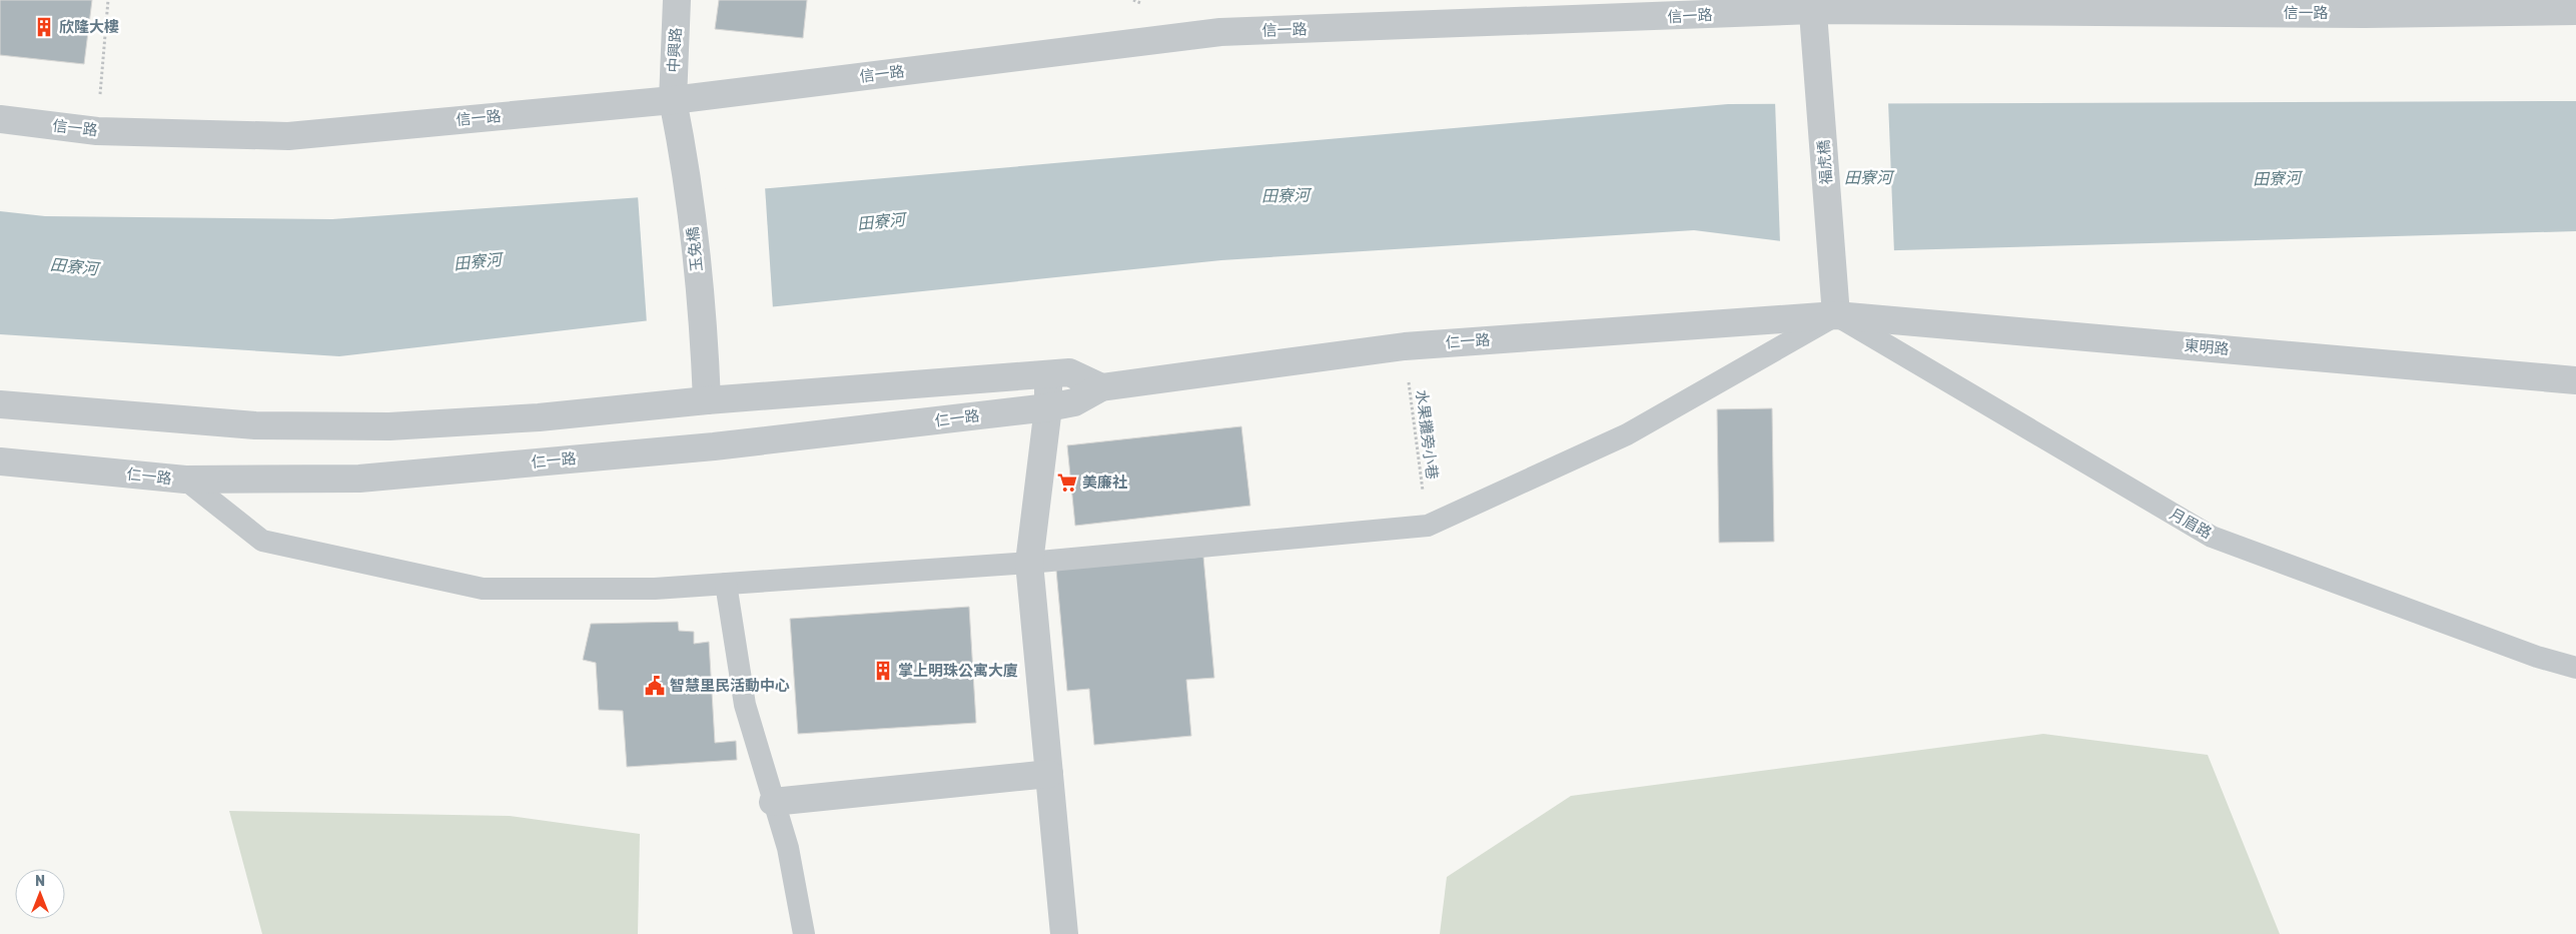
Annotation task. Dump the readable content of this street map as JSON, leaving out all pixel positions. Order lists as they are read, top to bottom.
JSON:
{
  "streets": {
    "street": [
      "信一路",
      "中興路",
      "福虎橋",
      "玉兔橋",
      "仁一路",
      "東明路"
    ],
    "lane": ["月眉路"],
    "path": ["水果攤旁小巷"]
  },
  "crossings": [
    ["信一路", "中興路"],
    ["信一路", "福虎橋"],
    ["信一路", "玉兔橋"],
    ["中興路", "玉兔橋"],
    ["福虎橋", "仁一路"],
    ["福虎橋", "東明路"],
    ["福虎橋", "月眉路"],
    ["仁一路", "東明路"],
    ["仁一路", "水果攤旁小巷"],
    ["仁一路", "月眉路"],
    ["東明路", "月眉路"]
  ],
  "water": ["田寮河"],
  "places": {
    "building": ["欣隆大樓", "掌上明珠公寓大廈"],
    "supermarket": ["美廉社"],
    "public building": ["智慧里民活動中心"]
  },
  "north": "top"
}
